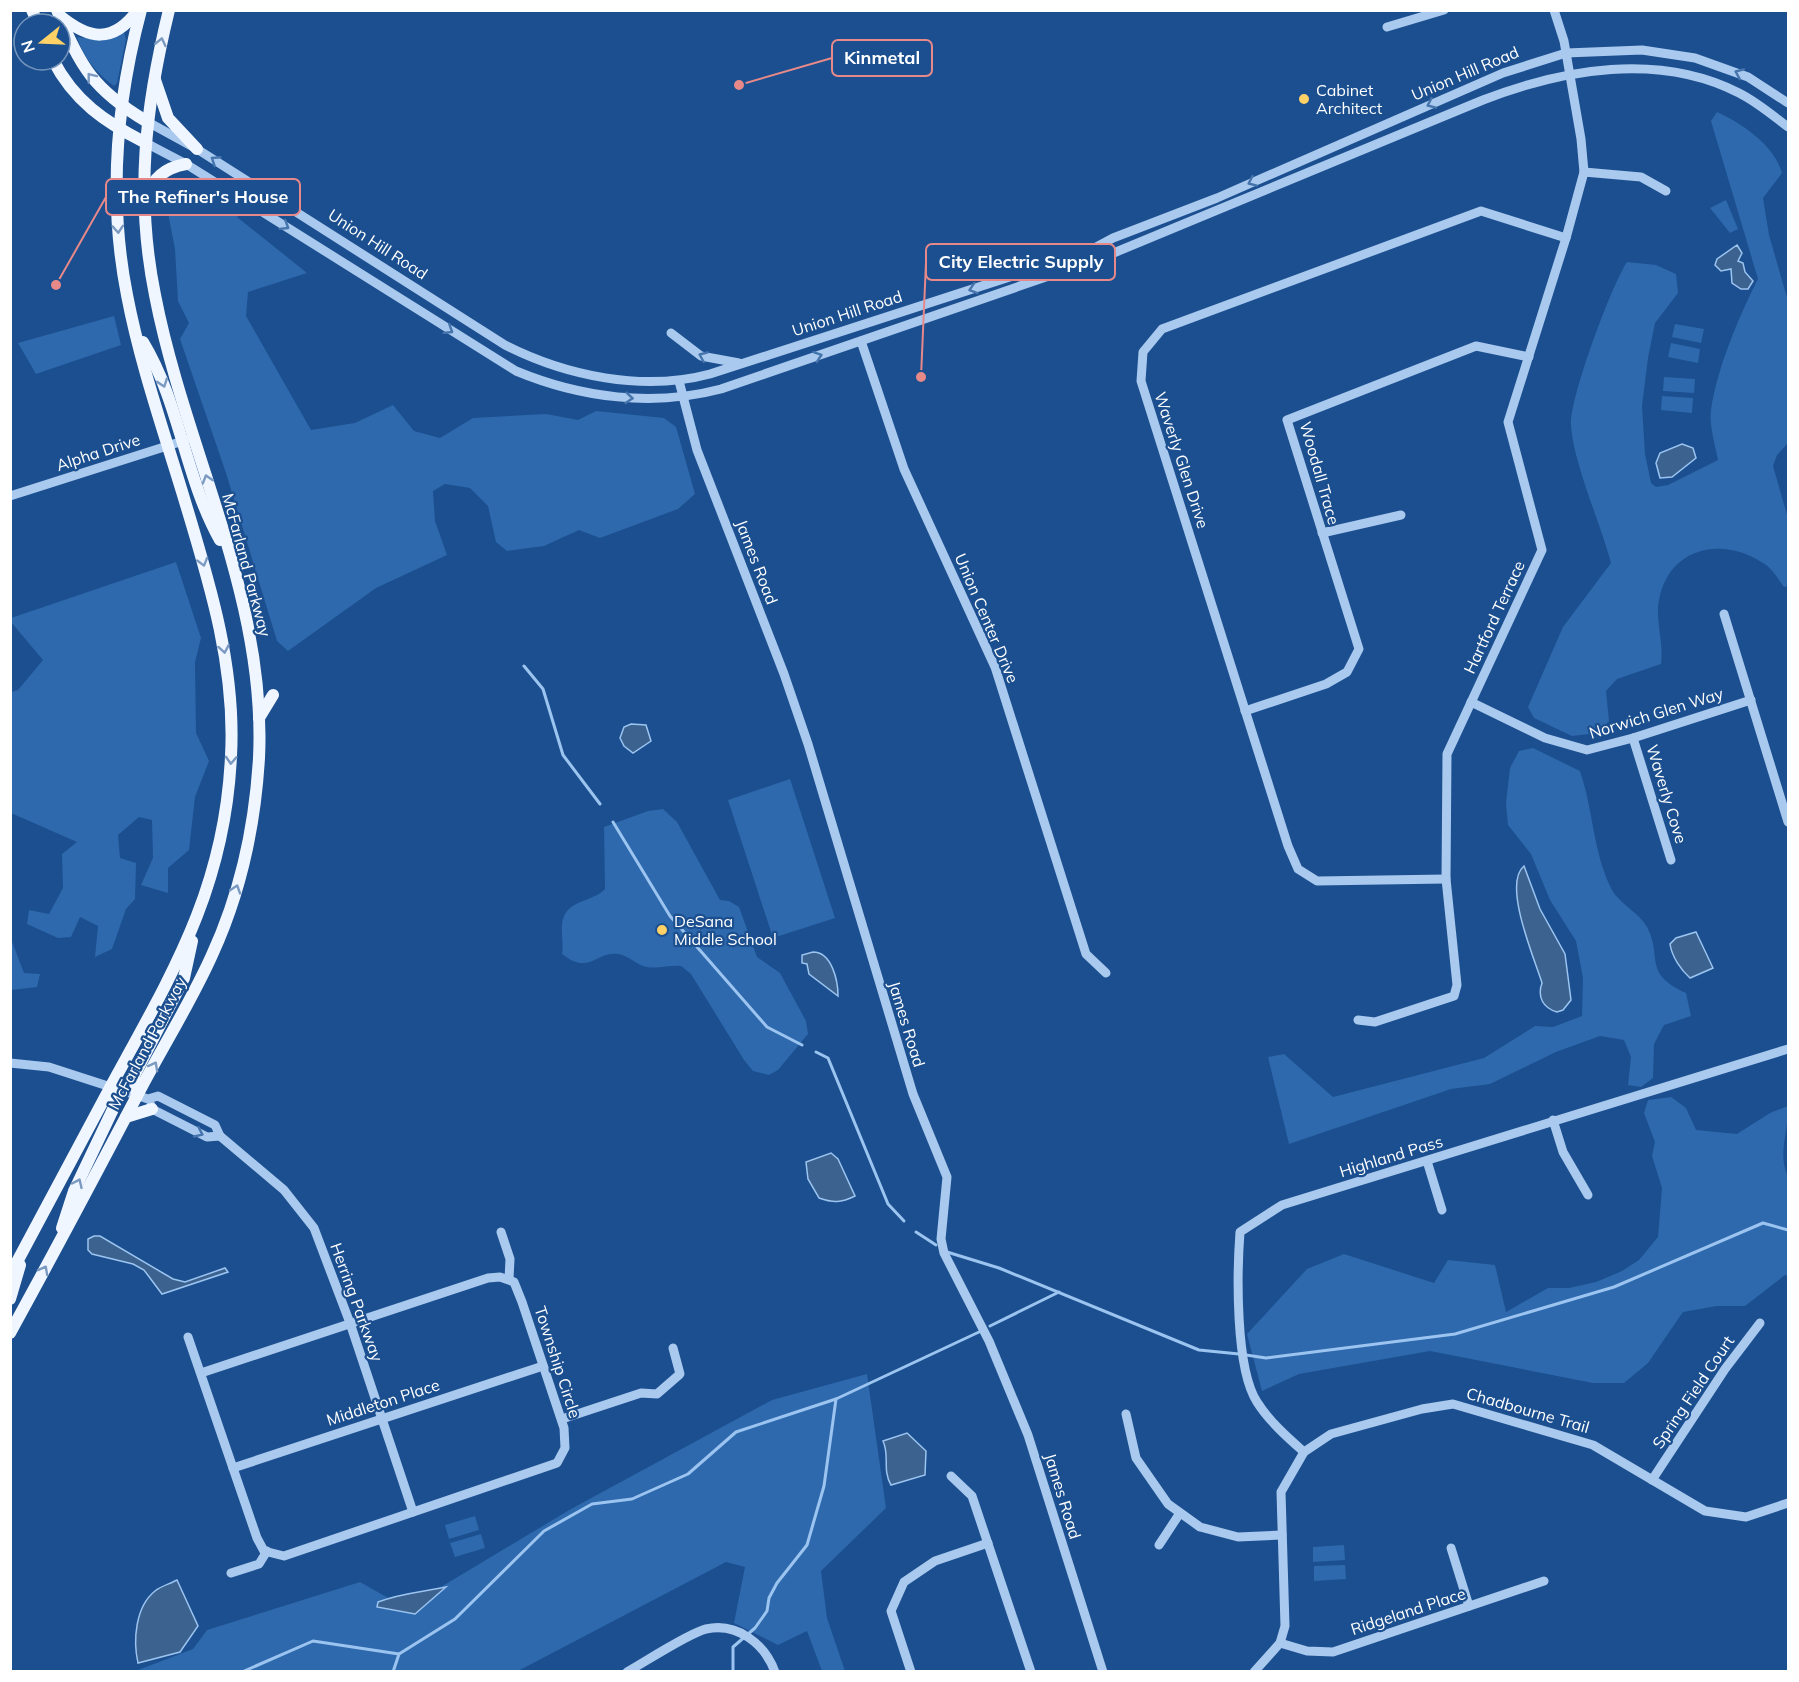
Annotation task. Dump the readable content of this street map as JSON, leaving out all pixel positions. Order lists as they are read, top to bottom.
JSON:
{
  "streets": {
    "main road": ["Union Hill Road", "McFarland Parkway"],
    "street": [
      "Alpha Drive",
      "Waverly Glen Drive",
      "Woodall Trace",
      "James Road",
      "Hartford Terrace",
      "Union Center Drive",
      "Norwich Glen Way",
      "Waverly Cove",
      "Highland Pass",
      "Herring Parkway",
      "Township Circle",
      "Spring Field Court",
      "Middleton Place",
      "Chadbourne Trail",
      "Ridgeland Place"
    ]
  },
  "crossings": [
    ["Union Hill Road", "James Road"],
    ["Union Hill Road", "McFarland Parkway"],
    ["Union Hill Road", "Hartford Terrace"],
    ["Union Hill Road", "Union Center Drive"],
    ["Alpha Drive", "McFarland Parkway"],
    ["Waverly Glen Drive", "Woodall Trace"],
    ["Waverly Glen Drive", "Hartford Terrace"],
    ["Woodall Trace", "Hartford Terrace"],
    ["McFarland Parkway", "Herring Parkway"],
    ["Hartford Terrace", "Norwich Glen Way"],
    ["Norwich Glen Way", "Waverly Cove"],
    ["Highland Pass", "Chadbourne Trail"],
    ["Herring Parkway", "Township Circle"],
    ["Herring Parkway", "Middleton Place"],
    ["Township Circle", "Middleton Place"],
    ["Spring Field Court", "Chadbourne Trail"],
    ["Chadbourne Trail", "Ridgeland Place"]
  ],
  "places": [
    "Kinmetal",
    "Cabinet Architect",
    "The Refiner's House",
    "City Electric Supply",
    "DeSana Middle School"
  ],
  "north": "left"
}
